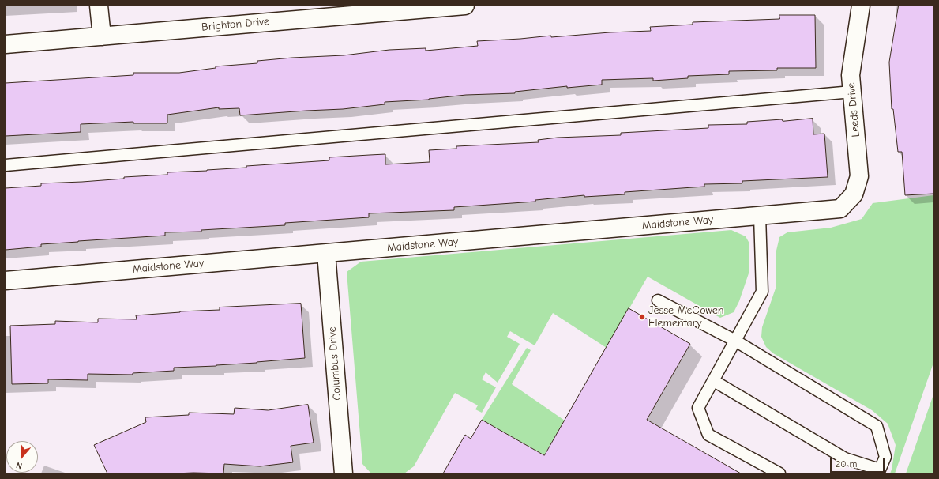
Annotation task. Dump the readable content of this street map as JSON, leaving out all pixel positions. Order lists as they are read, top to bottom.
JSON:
{
  "streets": {
    "street": [
      "Brighton Drive",
      "Leeds Drive",
      "Maidstone Way",
      "Columbus Drive"
    ]
  },
  "crossings": [
    ["Leeds Drive", "Maidstone Way"],
    ["Maidstone Way", "Columbus Drive"]
  ],
  "places": ["Jesse McGowen Elementary"],
  "scale_bar": "20 m",
  "north": "bottom"
}
